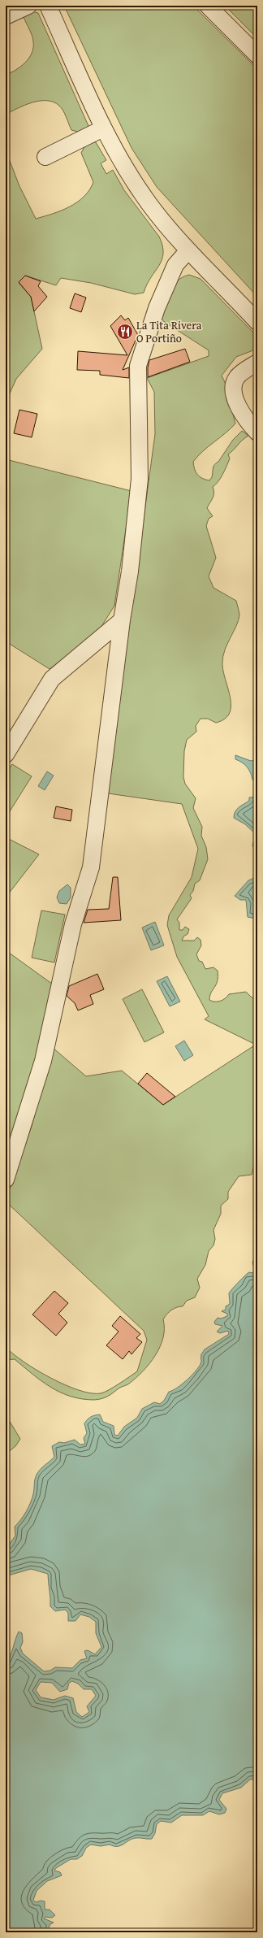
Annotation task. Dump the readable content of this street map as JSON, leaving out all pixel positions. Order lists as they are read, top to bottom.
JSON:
{
  "places": {
    "restaurant": ["La Tita Rivera O Portiño"]
  }
}
